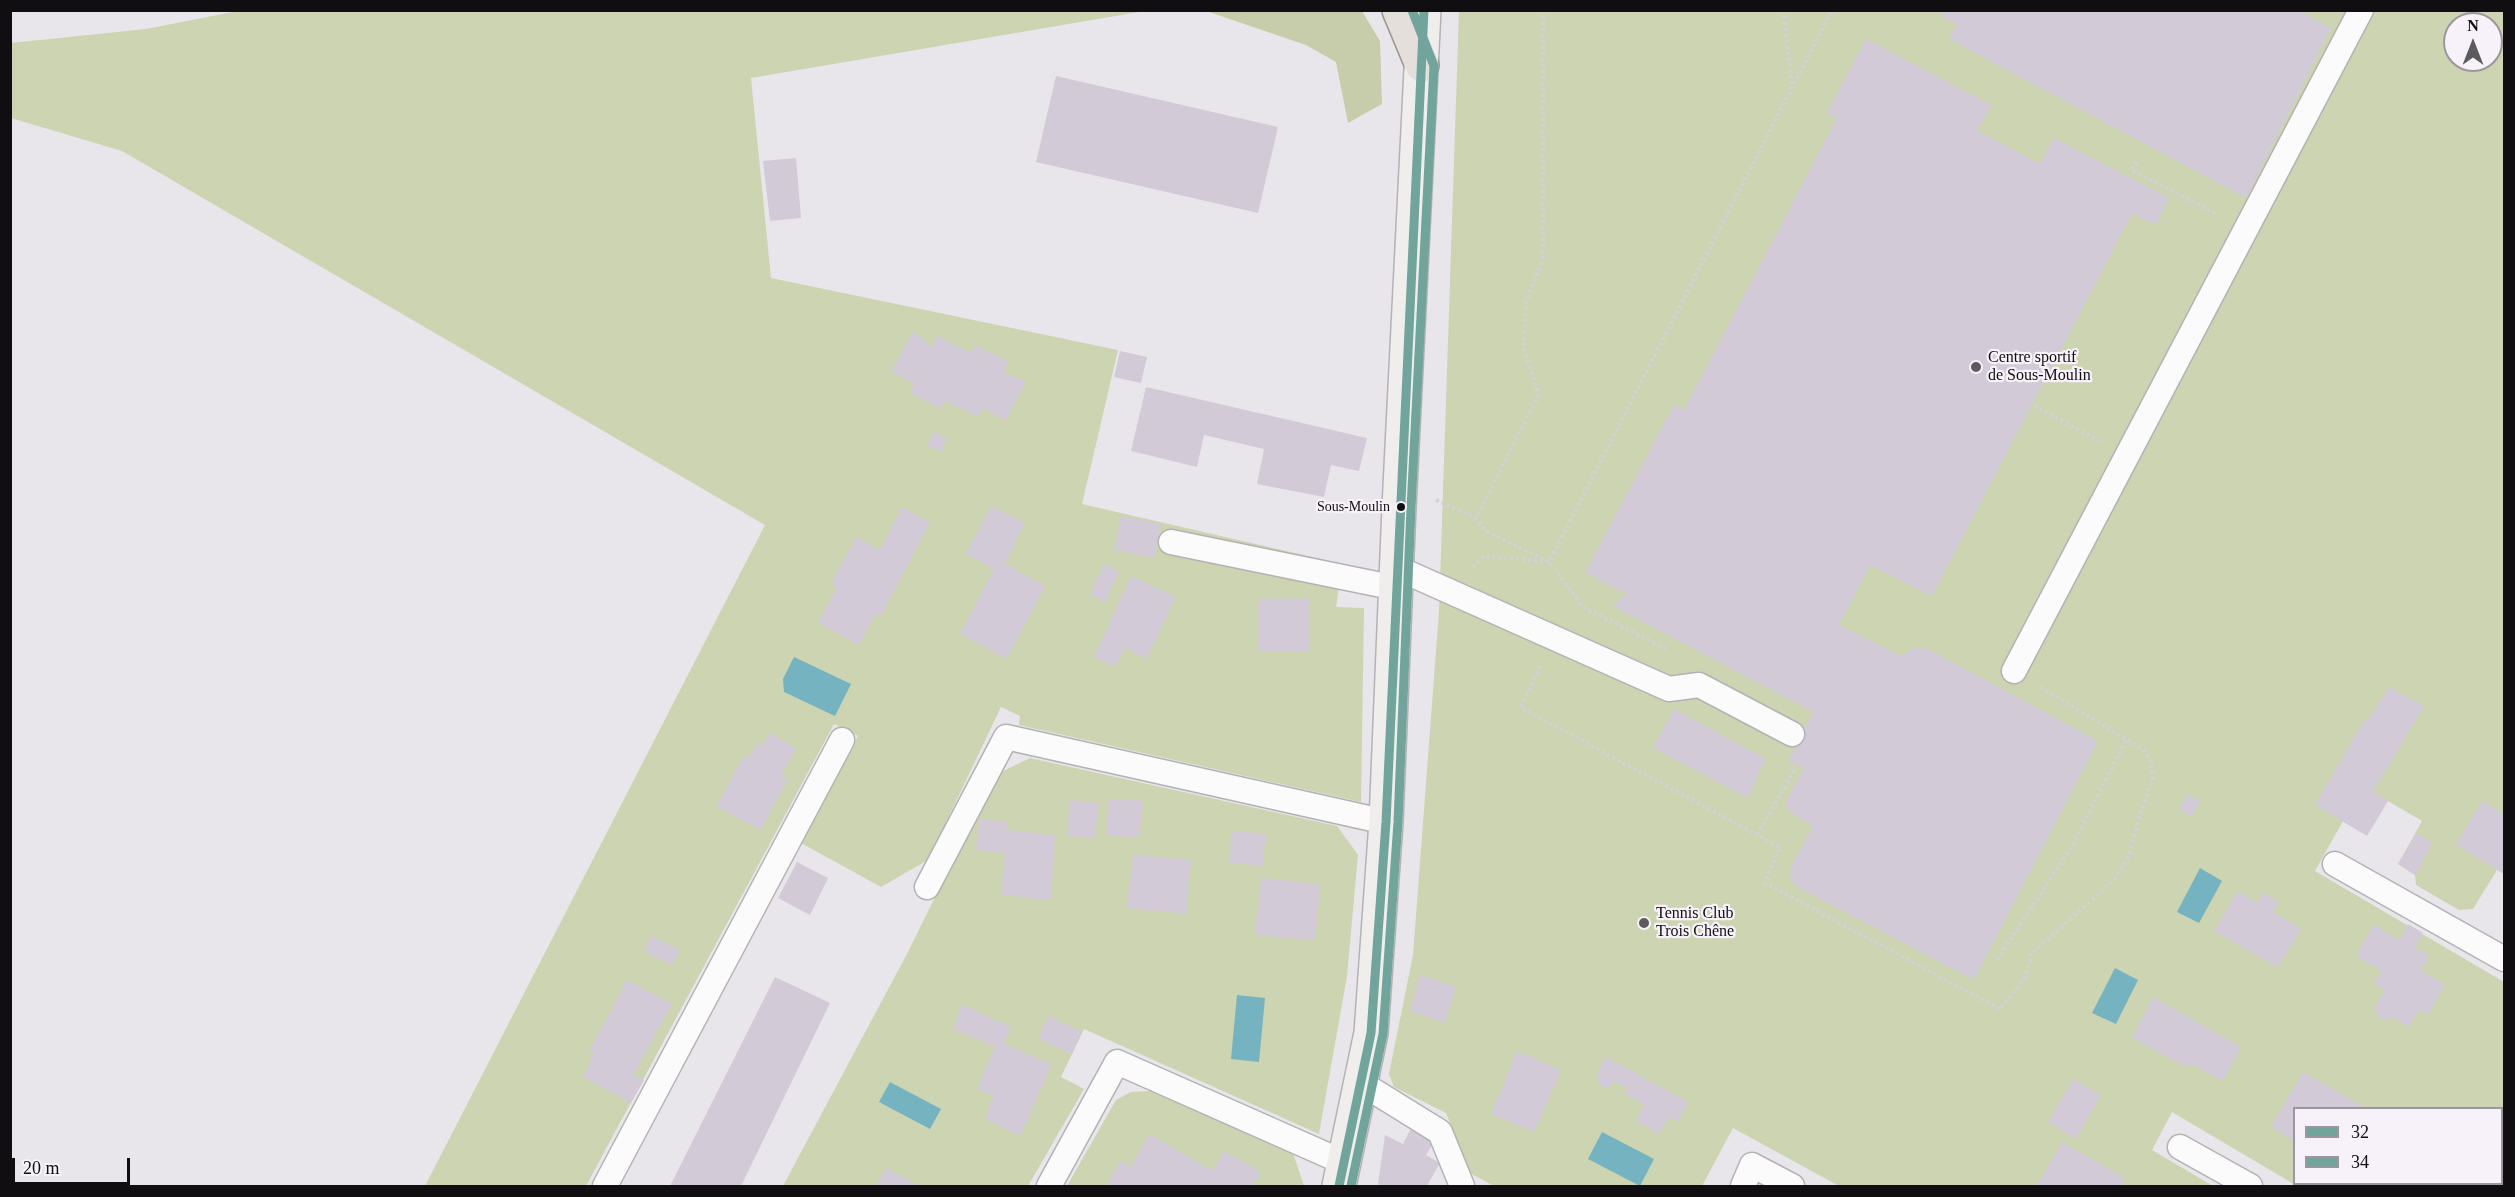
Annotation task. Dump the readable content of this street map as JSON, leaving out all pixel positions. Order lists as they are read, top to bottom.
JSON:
{
  "places": ["Centre sportif de Sous-Moulin", "Sous-Moulin", "Tennis Club Trois Chêne"],
  "lines": ["transit line 32", "transit line 34"],
  "legend": ["32", "34"],
  "scale_bar": "20 m",
  "north": "top"
}
